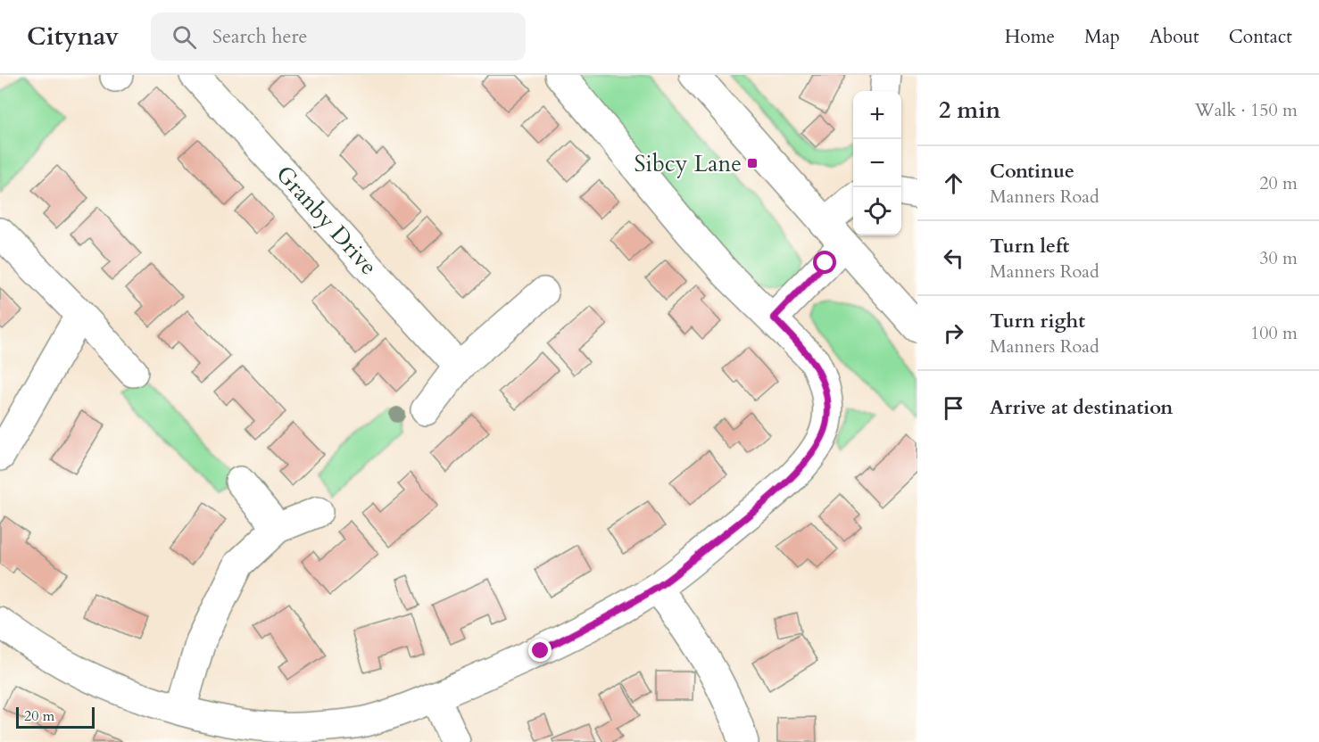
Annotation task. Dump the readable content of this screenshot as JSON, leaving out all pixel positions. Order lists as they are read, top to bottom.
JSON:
{
  "streets": {
    "street": ["Granby Drive"]
  },
  "places": {
    "transit": ["Sibcy Lane"]
  },
  "scale_bar": "20 m",
  "page": {
    "header": "Citynav",
    "search": "Search here",
    "nav": [
      "Home",
      "Map",
      "About",
      "Contact"
    ],
    "heading": ["2 min", "Walk · 150 m"],
    "map_buttons": ["+", "−"],
    "list": [
      ["Continue", "Manners Road", "20 m"],
      ["Turn left", "Manners Road", "30 m"],
      ["Turn right", "Manners Road", "100 m"],
      "Arrive at destination"
    ],
    "scale": "20 m"
  }
}
